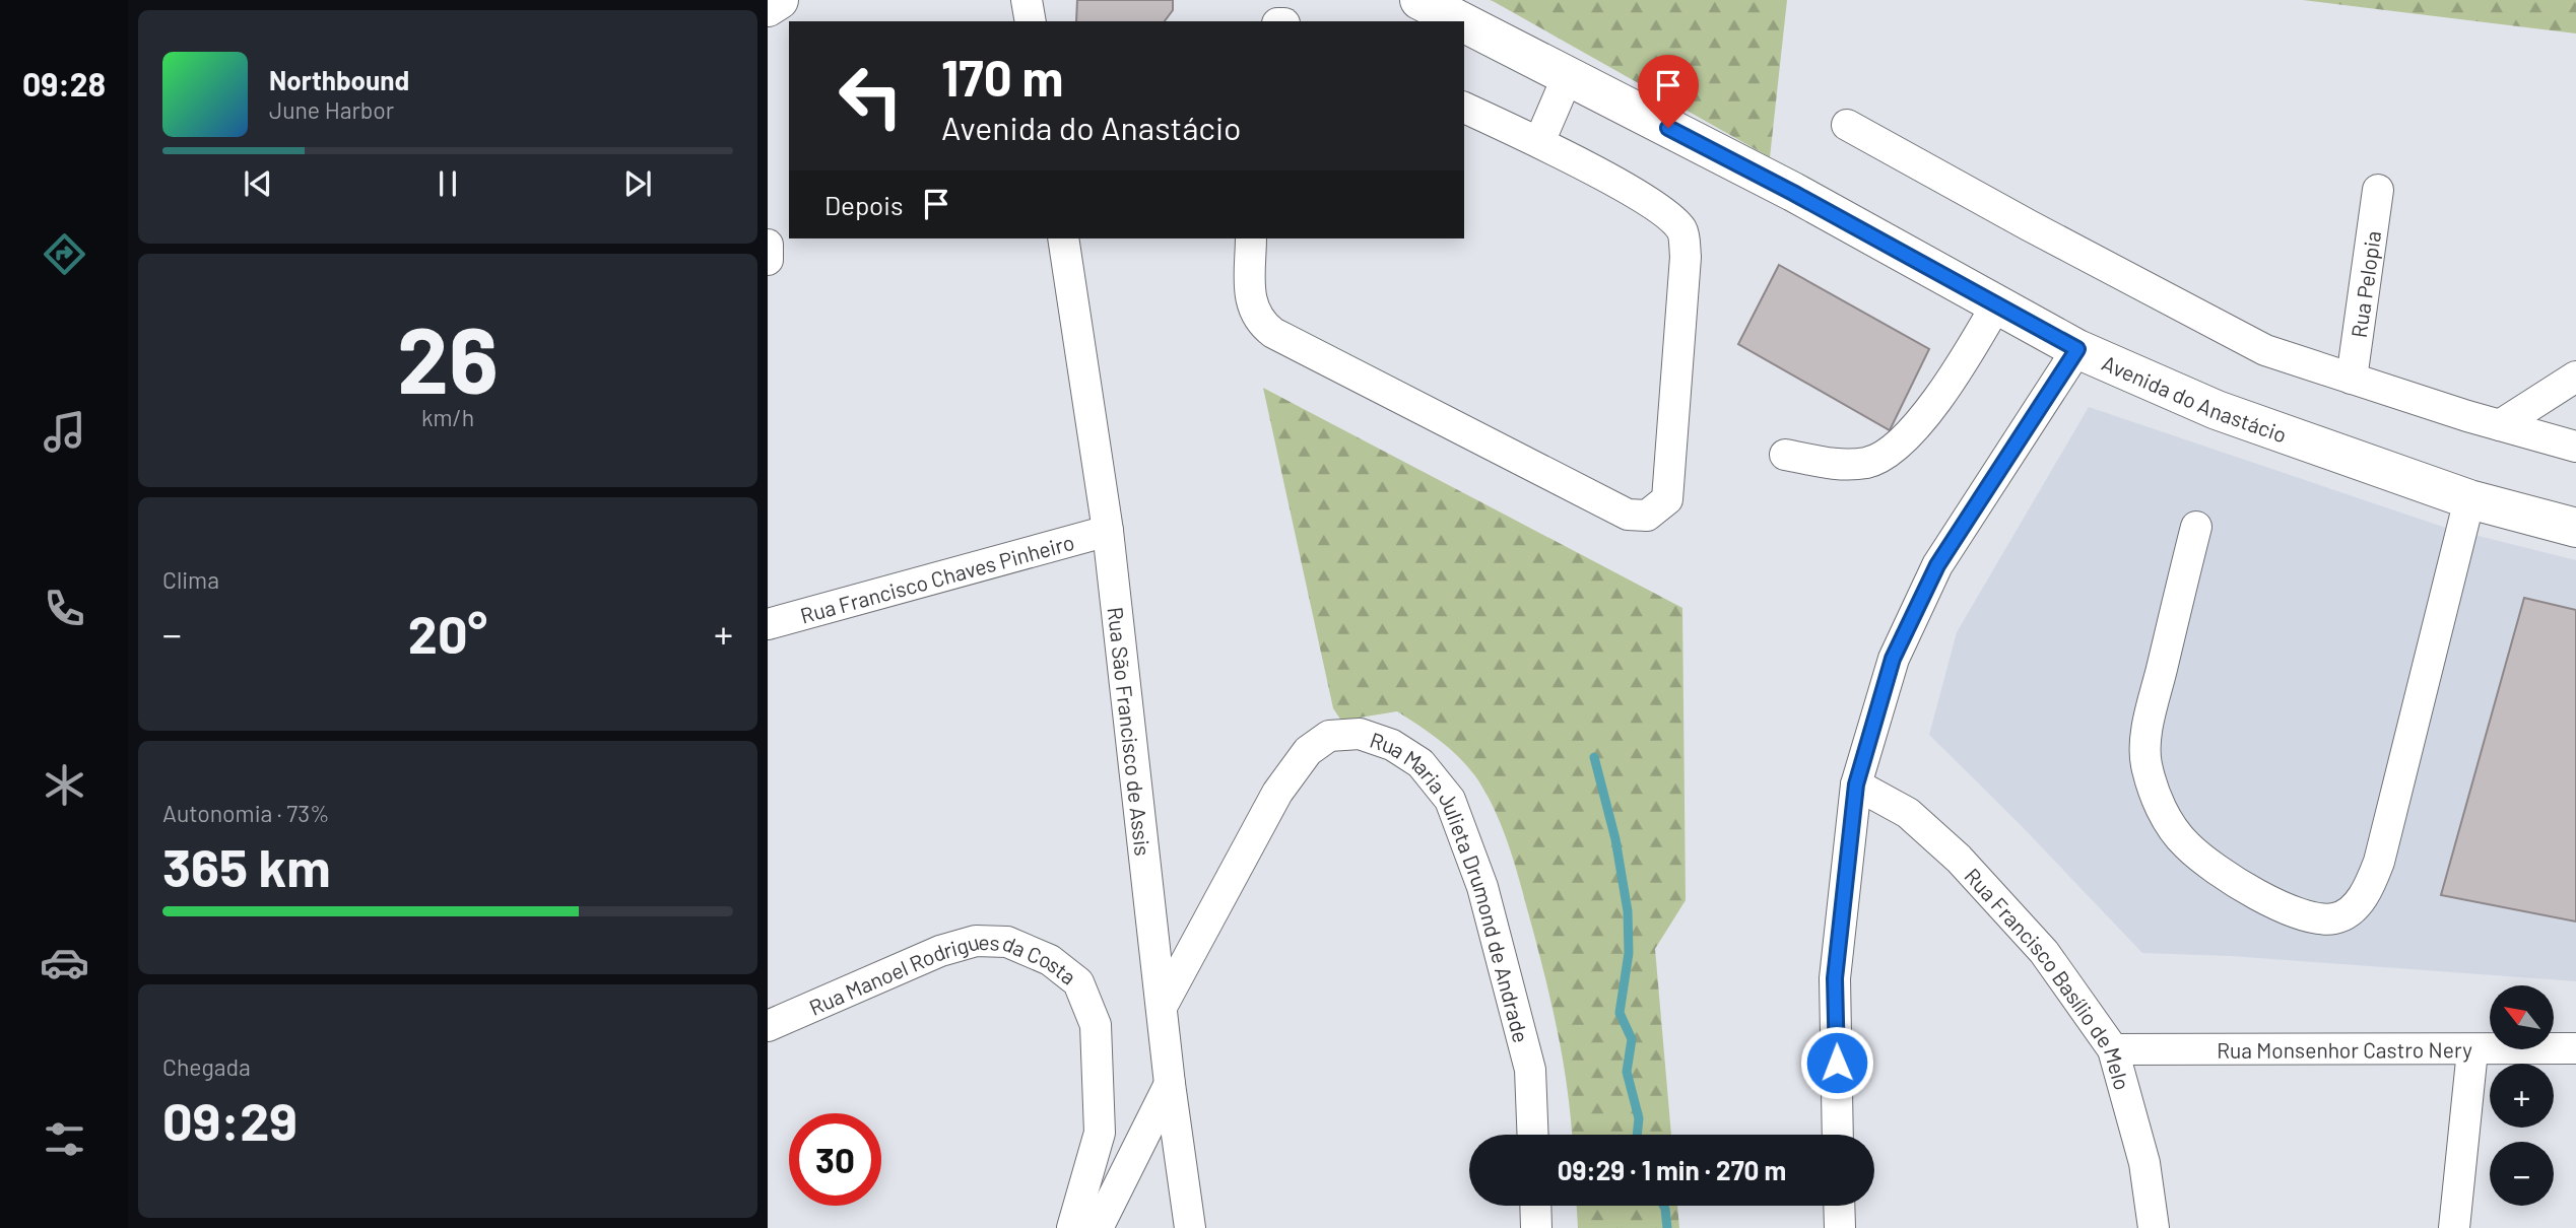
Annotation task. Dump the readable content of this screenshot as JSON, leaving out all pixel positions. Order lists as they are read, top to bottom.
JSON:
{
  "streets": {
    "main road": ["Avenida do Anastácio"],
    "street": [
      "Rua Pelopia",
      "Rua Francisco Chaves Pinheiro",
      "Rua São Francisco de Assis",
      "Rua Maria Julieta Drumond de Andrade",
      "Rua Francisco Basílio de Melo",
      "Rua Manoel Rodrigues da Costa",
      "Rua Monsenhor Castro Nery"
    ]
  },
  "crossings": [
    ["Rua Francisco Chaves Pinheiro", "Rua São Francisco de Assis"],
    ["Rua São Francisco de Assis", "Rua Maria Julieta Drumond de Andrade"],
    ["Rua Francisco Basílio de Melo", "Rua Monsenhor Castro Nery"]
  ],
  "north": "top left",
  "page": {
    "tabs": "09:28",
    "turn": ["170 m", "Avenida do Anastácio"],
    "song": ["Northbound", "June Harbor"],
    "then": "Depois",
    "tile": [
      ["26", "km/h"],
      "Clima",
      ["Autonomia · 73%", "365 km"],
      ["Chegada", "09:29"]
    ],
    "heat": ["−", "20°", "+"],
    "map_buttons": ["+", "−"],
    "limit": "30",
    "trip": "09:29 · 1 min · 270 m"
  }
}
